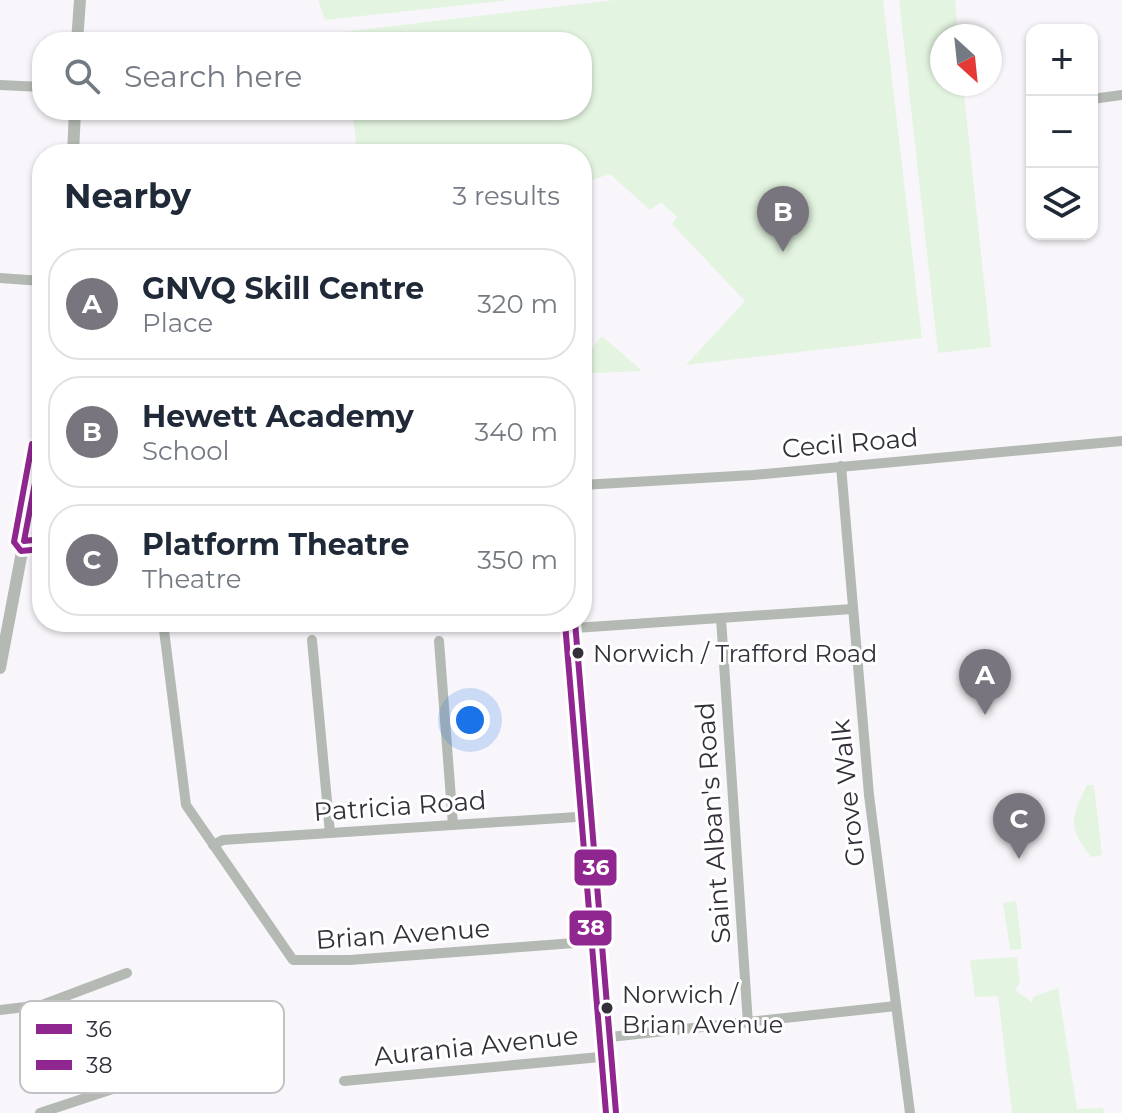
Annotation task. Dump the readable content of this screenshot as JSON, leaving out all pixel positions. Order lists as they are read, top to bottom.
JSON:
{
  "streets": {
    "street": [
      "Cecil Road",
      "Grove Walk",
      "Patricia Road",
      "Saint Alban's Road",
      "Brian Avenue",
      "Aurania Avenue"
    ]
  },
  "crossings": [
    ["Cecil Road", "Grove Walk"],
    ["Patricia Road", "Brian Avenue"]
  ],
  "places": ["Norwich / Trafford Road", "Norwich / Brian Avenue"],
  "lines": ["transit line 38", "transit line 36"],
  "legend": ["36", "38"],
  "north": "bottom right",
  "page": {
    "map_buttons": ["+", "−"],
    "search": "Search here",
    "heading": ["Nearby", "3 results"],
    "pins": ["B", "A", "C"],
    "list": [
      {
        "mark": "A",
        "name": "GNVQ Skill Centre",
        "note": "Place",
        "value": "320 m"
      },
      {
        "mark": "B",
        "name": "Hewett Academy",
        "note": "School",
        "value": "340 m"
      },
      {
        "mark": "C",
        "name": "Platform Theatre",
        "note": "Theatre",
        "value": "350 m"
      }
    ]
  }
}
